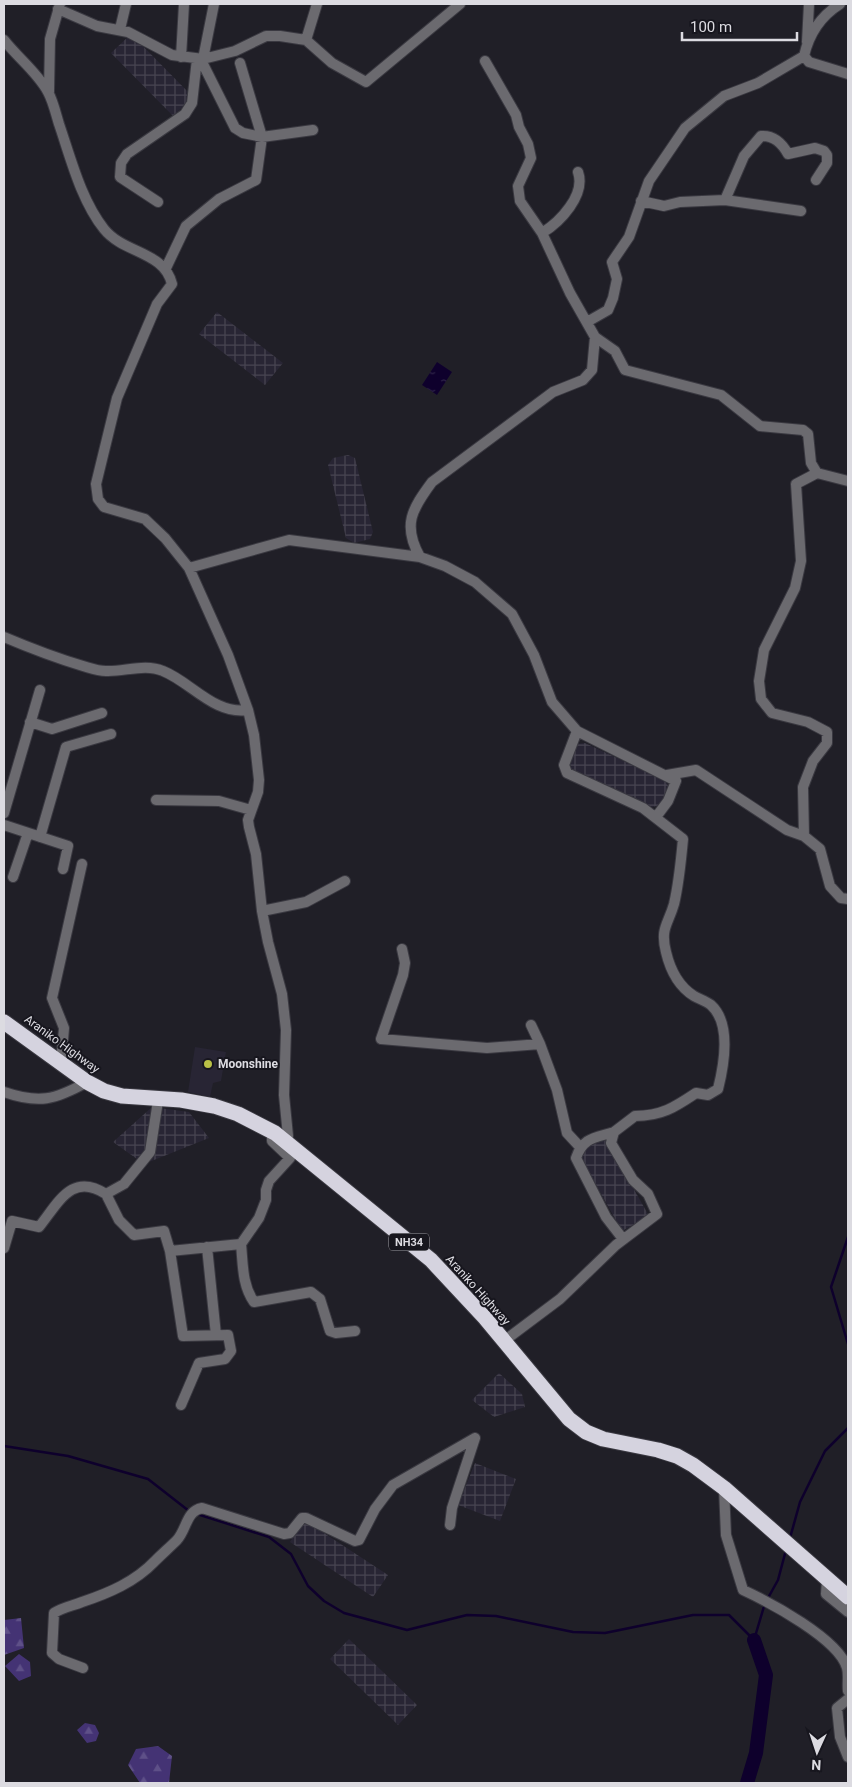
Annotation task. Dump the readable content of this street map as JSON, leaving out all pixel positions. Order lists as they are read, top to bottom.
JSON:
{
  "streets": {
    "highway": ["Araniko Highway", "NH34"]
  },
  "places": ["Moonshine"],
  "scale_bar": "100 m",
  "north": "bottom"
}
